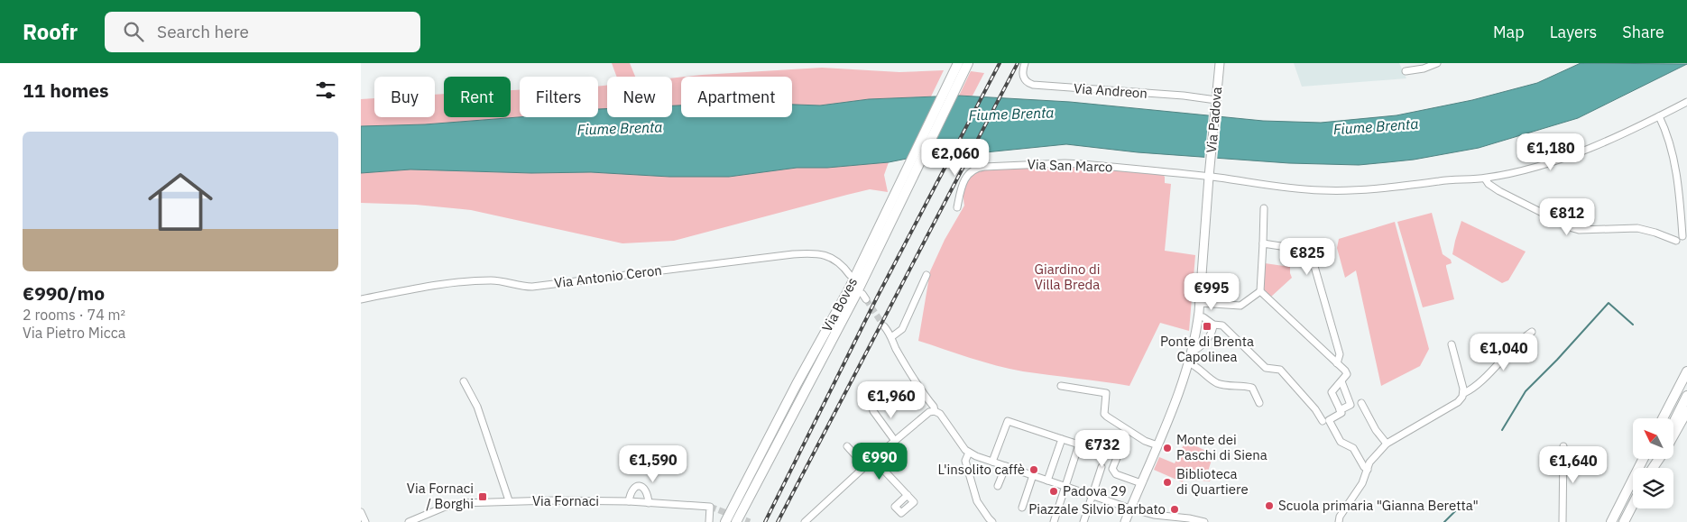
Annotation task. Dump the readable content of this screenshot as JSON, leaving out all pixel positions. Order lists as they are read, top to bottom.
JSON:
{
  "streets": {
    "highway": ["Via Boves"],
    "main road": ["Via Padova"],
    "street": [
      "Via Andreon",
      "Via San Marco",
      "Via Antonio Ceron",
      "Via Fornaci"
    ]
  },
  "crossings": [
    ["Via Andreon", "Via Padova"],
    ["Via Padova", "Via San Marco"]
  ],
  "water": ["Fiume Brenta"],
  "parks": ["Giardino di Villa Breda"],
  "places": {
    "transit": ["Ponte di Brenta Capolinea", "Via Fornaci / Borghi"],
    "other": [
      "Monte dei Paschi di Siena",
      "L'insolito caffè",
      "Biblioteca di Quartiere",
      "Padova 29",
      "Scuola primaria \"Gianna Beretta\"",
      "Piazzale Silvio Barbato"
    ]
  },
  "north": "top left",
  "page": {
    "header": "Roofr",
    "search": "Search here",
    "nav": ["Map", "Layers", "Share"],
    "heading": "11 homes",
    "chip": [
      "Buy",
      "Rent",
      "Filters",
      "New",
      "Apartment"
    ],
    "list": [
      {
        "name": "€990/mo",
        "note": "2 rooms · 74 m² · Via Pietro Micca"
      }
    ],
    "price": [
      "€1,180",
      "€2,060",
      "€812",
      "€825",
      "€995",
      "€1,040",
      "€1,960",
      "€732",
      "€990",
      "€1,590",
      "€1,640"
    ]
  }
}
